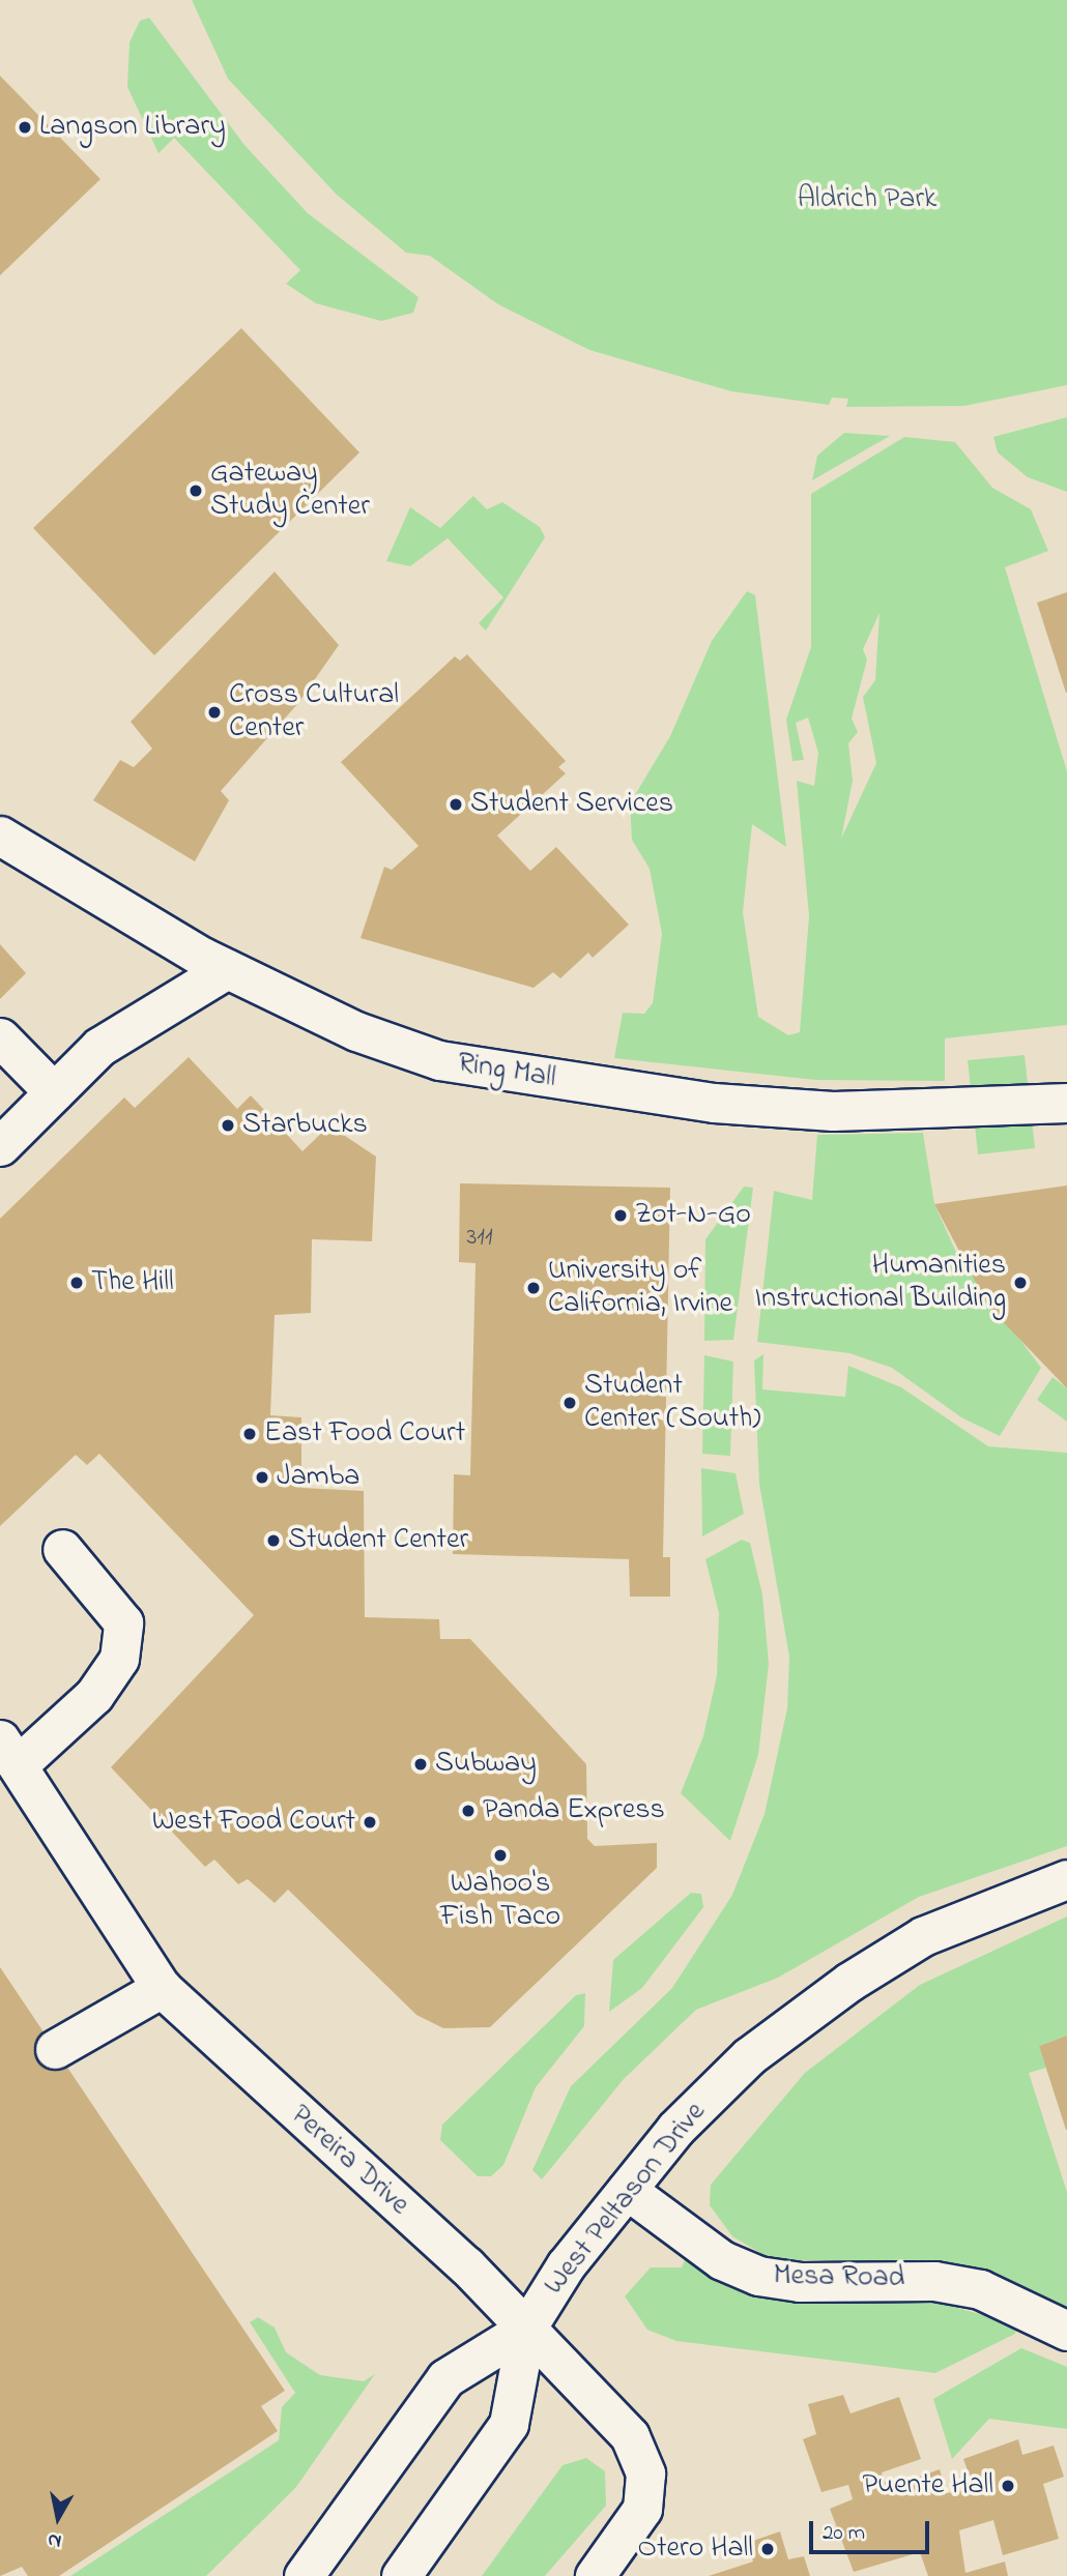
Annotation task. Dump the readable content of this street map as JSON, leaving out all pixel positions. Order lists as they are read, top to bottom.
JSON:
{
  "streets": {
    "street": [
      "Ring Mall",
      "Pereira Drive",
      "West Peltason Drive",
      "Mesa Road"
    ]
  },
  "crossings": [
    ["Pereira Drive", "West Peltason Drive"],
    ["West Peltason Drive", "Mesa Road"]
  ],
  "parks": ["Aldrich Park"],
  "places": [
    "Langson Library",
    "Gateway Study Center",
    "Cross Cultural Center",
    "Student Services",
    "Starbucks",
    "Zot-N-Go",
    "The Hill",
    "Humanities Instructional Building",
    "University of California, Irvine",
    "Student Center (South)",
    "East Food Court",
    "Jamba",
    "Student Center",
    "Subway",
    "Panda Express",
    "West Food Court",
    "Wahoo's Fish Taco",
    "Puente Hall",
    "Otero Hall"
  ],
  "house_numbers": ["311"],
  "scale_bar": "20 m",
  "north": "bottom"
}
